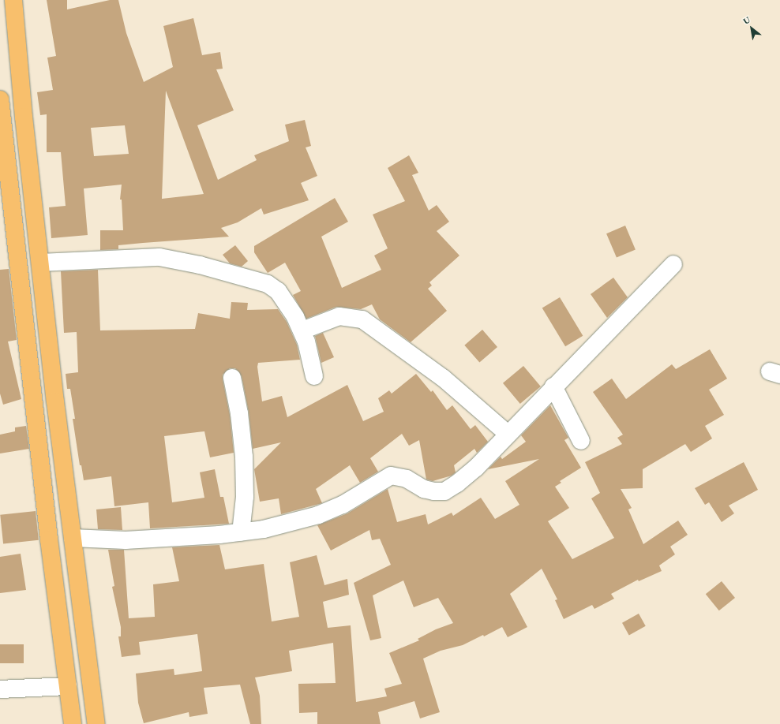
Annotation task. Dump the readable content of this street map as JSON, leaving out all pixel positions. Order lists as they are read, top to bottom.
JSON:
{
  "north": "top left"
}
